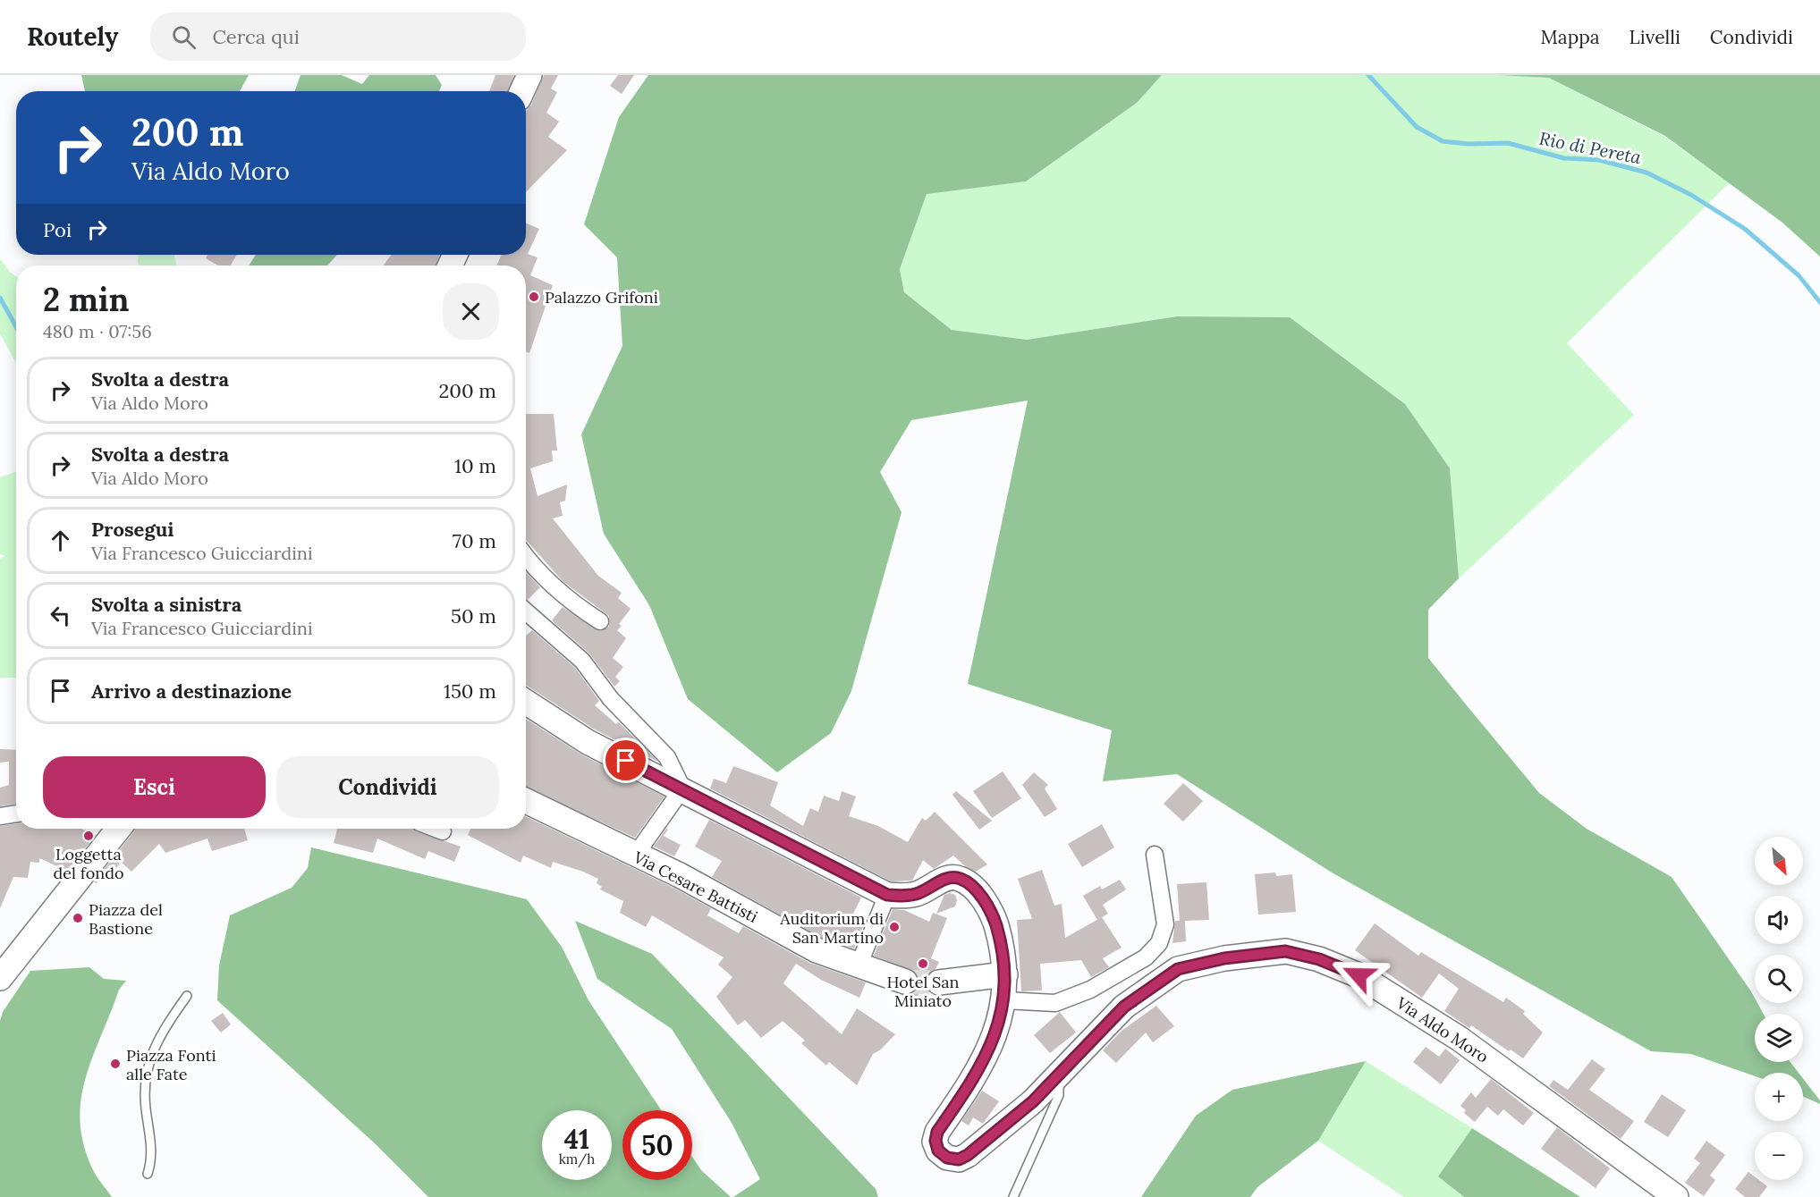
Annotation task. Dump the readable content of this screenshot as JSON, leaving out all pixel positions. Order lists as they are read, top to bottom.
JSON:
{
  "streets": {
    "main road": ["Via Cesare Battisti", "Via Aldo Moro"]
  },
  "water": ["Rio di Pereta"],
  "places": [
    "Palazzo Grifoni",
    "Loggetta del fondo",
    "Piazza del Bastione",
    "Auditorium di San Martino",
    "Hotel San Miniato",
    "Piazza Fonti alle Fate"
  ],
  "north": "bottom right",
  "page": {
    "header": "Routely",
    "search": "Cerca qui",
    "nav": ["Mappa", "Livelli", "Condividi"],
    "turn": ["200 m", "Via Aldo Moro"],
    "then": "Poi",
    "heading": ["2 min", "480 m · 07:56"],
    "list": [
      {
        "name": "Svolta a destra",
        "note": "Via Aldo Moro",
        "value": "200 m"
      },
      {
        "name": "Svolta a destra",
        "note": "Via Aldo Moro",
        "value": "10 m"
      },
      {
        "name": "Prosegui",
        "note": "Via Francesco Guicciardini",
        "value": "70 m"
      },
      {
        "name": "Svolta a sinistra",
        "note": "Via Francesco Guicciardini",
        "value": "50 m"
      },
      {
        "name": "Arrivo a destinazione",
        "value": "150 m"
      }
    ],
    "buttons": ["Esci", "Condividi"],
    "map_buttons": ["+", "−"],
    "speed": "41 km/h",
    "limit": "50"
  }
}
